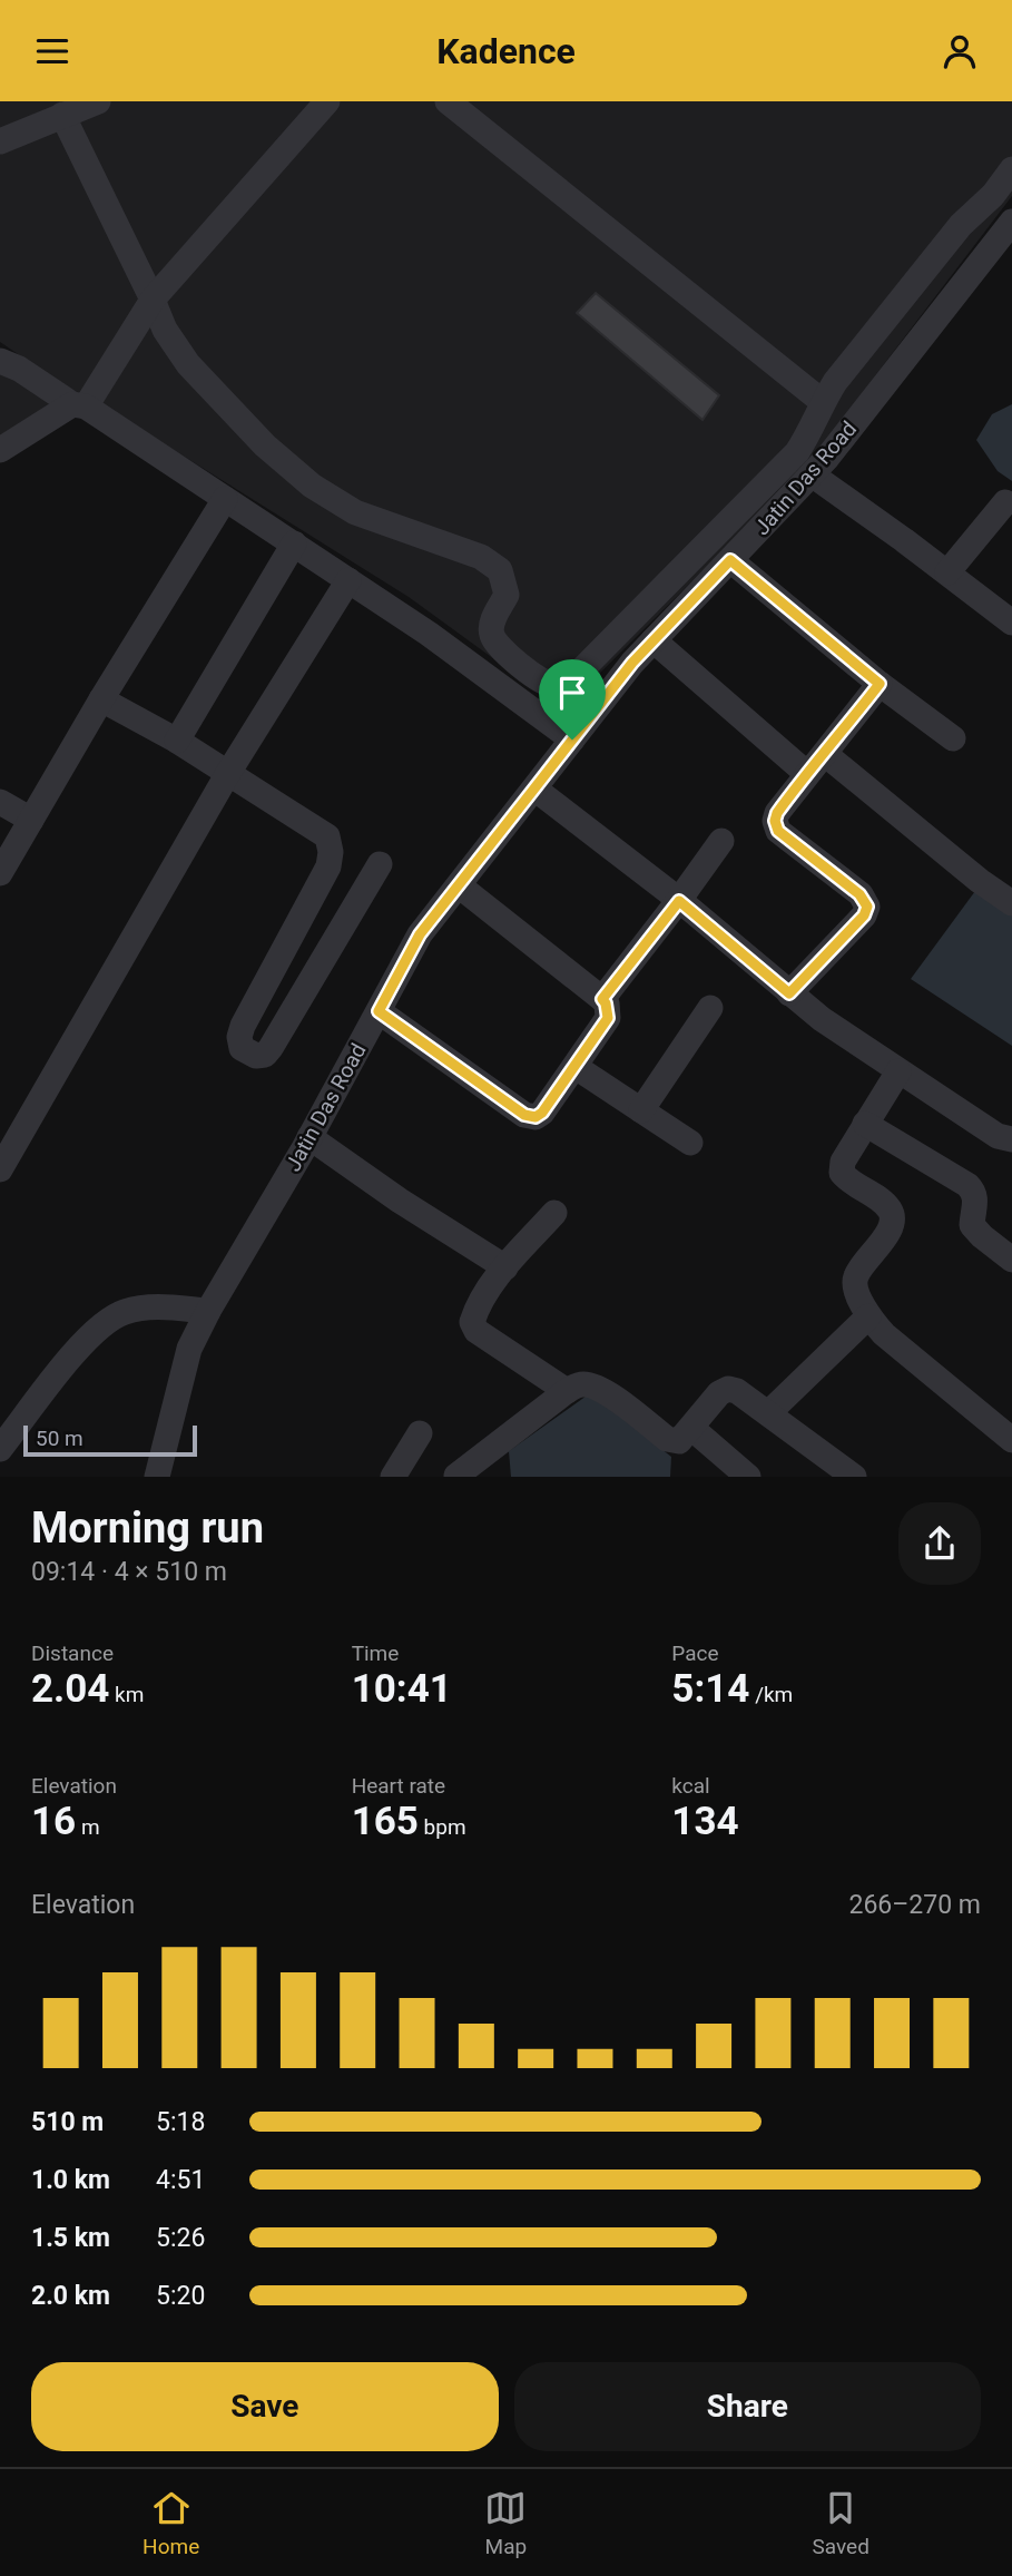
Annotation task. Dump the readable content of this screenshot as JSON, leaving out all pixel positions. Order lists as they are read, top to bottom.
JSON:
{
  "streets": {
    "street": ["Jatin Das Road"]
  },
  "scale_bar": "50 m",
  "page": {
    "header": "Kadence",
    "scale": "50 m",
    "heading": ["Morning run", "09:14 · 4 × 510 m"],
    "stats": [
      ["Distance", "2.04 km"],
      ["Time", "10:41"],
      ["Pace", "5:14 /km"],
      ["Elevation", "16 m"],
      ["Heart rate", "165 bpm"],
      ["kcal", "134"]
    ],
    "chart": ["Elevation", "266–270 m"],
    "list": [
      {
        "name": "510 m",
        "note": "5:18"
      },
      {
        "name": "1.0 km",
        "note": "4:51"
      },
      {
        "name": "1.5 km",
        "note": "5:26"
      },
      {
        "name": "2.0 km",
        "note": "5:20"
      }
    ],
    "buttons": ["Save", "Share"],
    "tabs": ["Home", "Map", "Saved"]
  }
}
